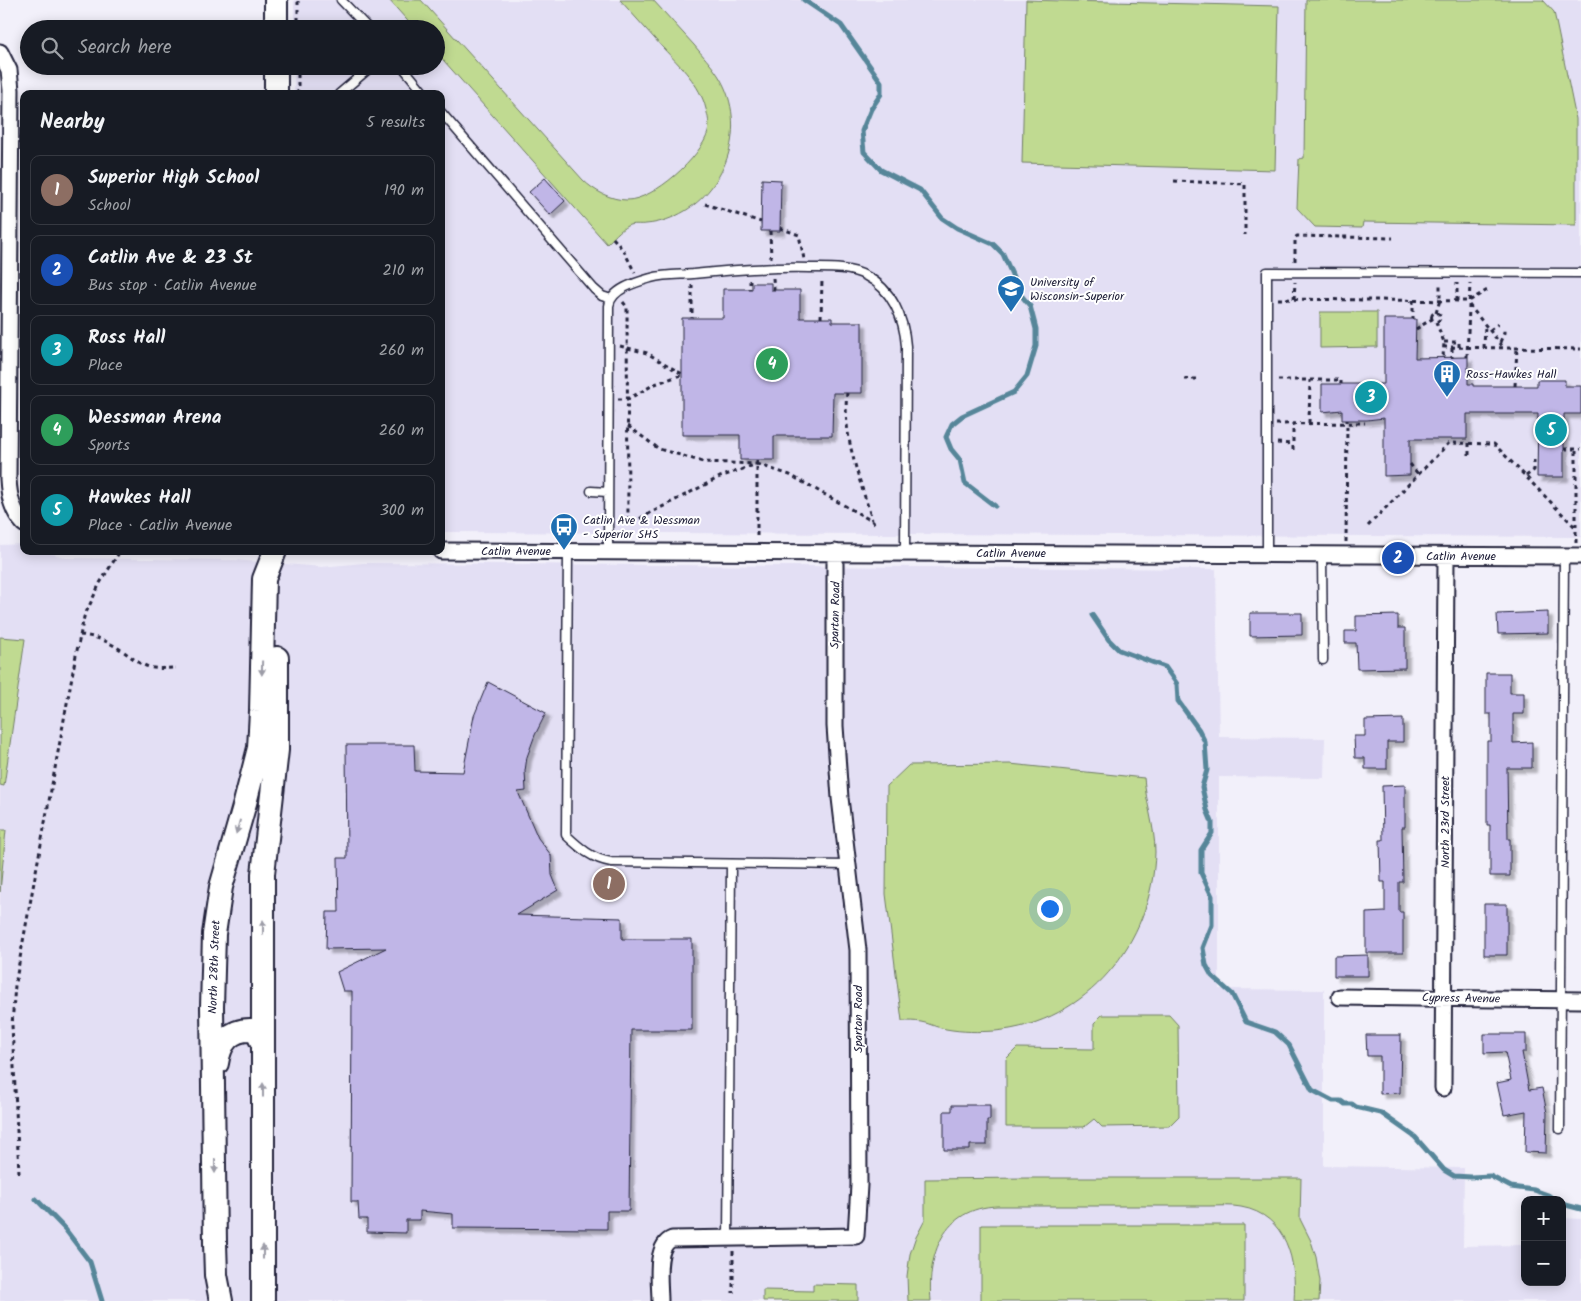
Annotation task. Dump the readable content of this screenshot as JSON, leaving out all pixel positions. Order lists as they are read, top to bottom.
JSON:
{
  "streets": {
    "main road": ["North 28th Street"],
    "street": [
      "Catlin Avenue",
      "Spartan Road",
      "North 23rd Street",
      "Cypress Avenue"
    ]
  },
  "crossings": [
    ["Catlin Avenue", "Spartan Road"],
    ["Catlin Avenue", "North 23rd Street"],
    ["North 23rd Street", "Cypress Avenue"]
  ],
  "places": {
    "school or university": ["University of Wisconsin-Superior"],
    "building": ["Ross-Hawkes Hall"],
    "bus stop": ["Catlin Ave & Wessman - Superior SHS"]
  },
  "page": {
    "search": "Search here",
    "heading": ["Nearby", "5 results"],
    "list": [
      {
        "mark": "1",
        "name": "Superior High School",
        "note": "School",
        "value": "190 m"
      },
      {
        "mark": "2",
        "name": "Catlin Ave & 23 St",
        "note": "Bus stop · Catlin Avenue",
        "value": "210 m"
      },
      {
        "mark": "3",
        "name": "Ross Hall",
        "note": "Place",
        "value": "260 m"
      },
      {
        "mark": "4",
        "name": "Wessman Arena",
        "note": "Sports",
        "value": "260 m"
      },
      {
        "mark": "5",
        "name": "Hawkes Hall",
        "note": "Place · Catlin Avenue",
        "value": "300 m"
      }
    ],
    "pins": [
      "4",
      "3",
      "5",
      "2",
      "1"
    ],
    "map_buttons": ["+", "−"]
  }
}
